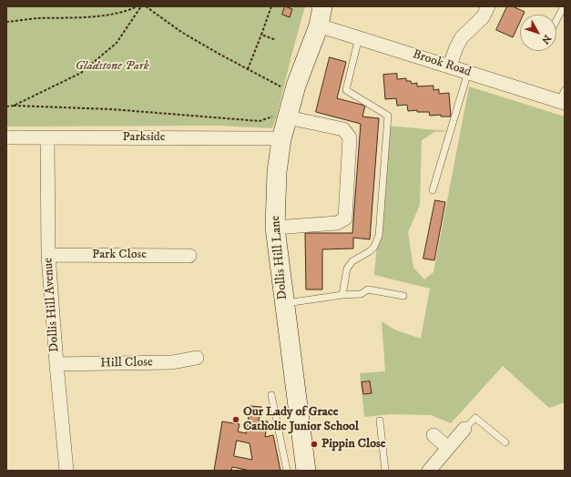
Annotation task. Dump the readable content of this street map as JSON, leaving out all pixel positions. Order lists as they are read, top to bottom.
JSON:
{
  "streets": {
    "street": [
      "Brook Road",
      "Parkside",
      "Park Close",
      "Dollis Hill Lane",
      "Dollis Hill Avenue",
      "Hill Close"
    ]
  },
  "crossings": [
    ["Brook Road", "Dollis Hill Lane"],
    ["Parkside", "Dollis Hill Lane"],
    ["Parkside", "Dollis Hill Avenue"],
    ["Park Close", "Dollis Hill Avenue"],
    ["Dollis Hill Avenue", "Hill Close"]
  ],
  "parks": ["Gladstone Park"],
  "places": ["Our Lady of Grace Catholic Junior School", "Pippin Close"],
  "north": "bottom right"
}
